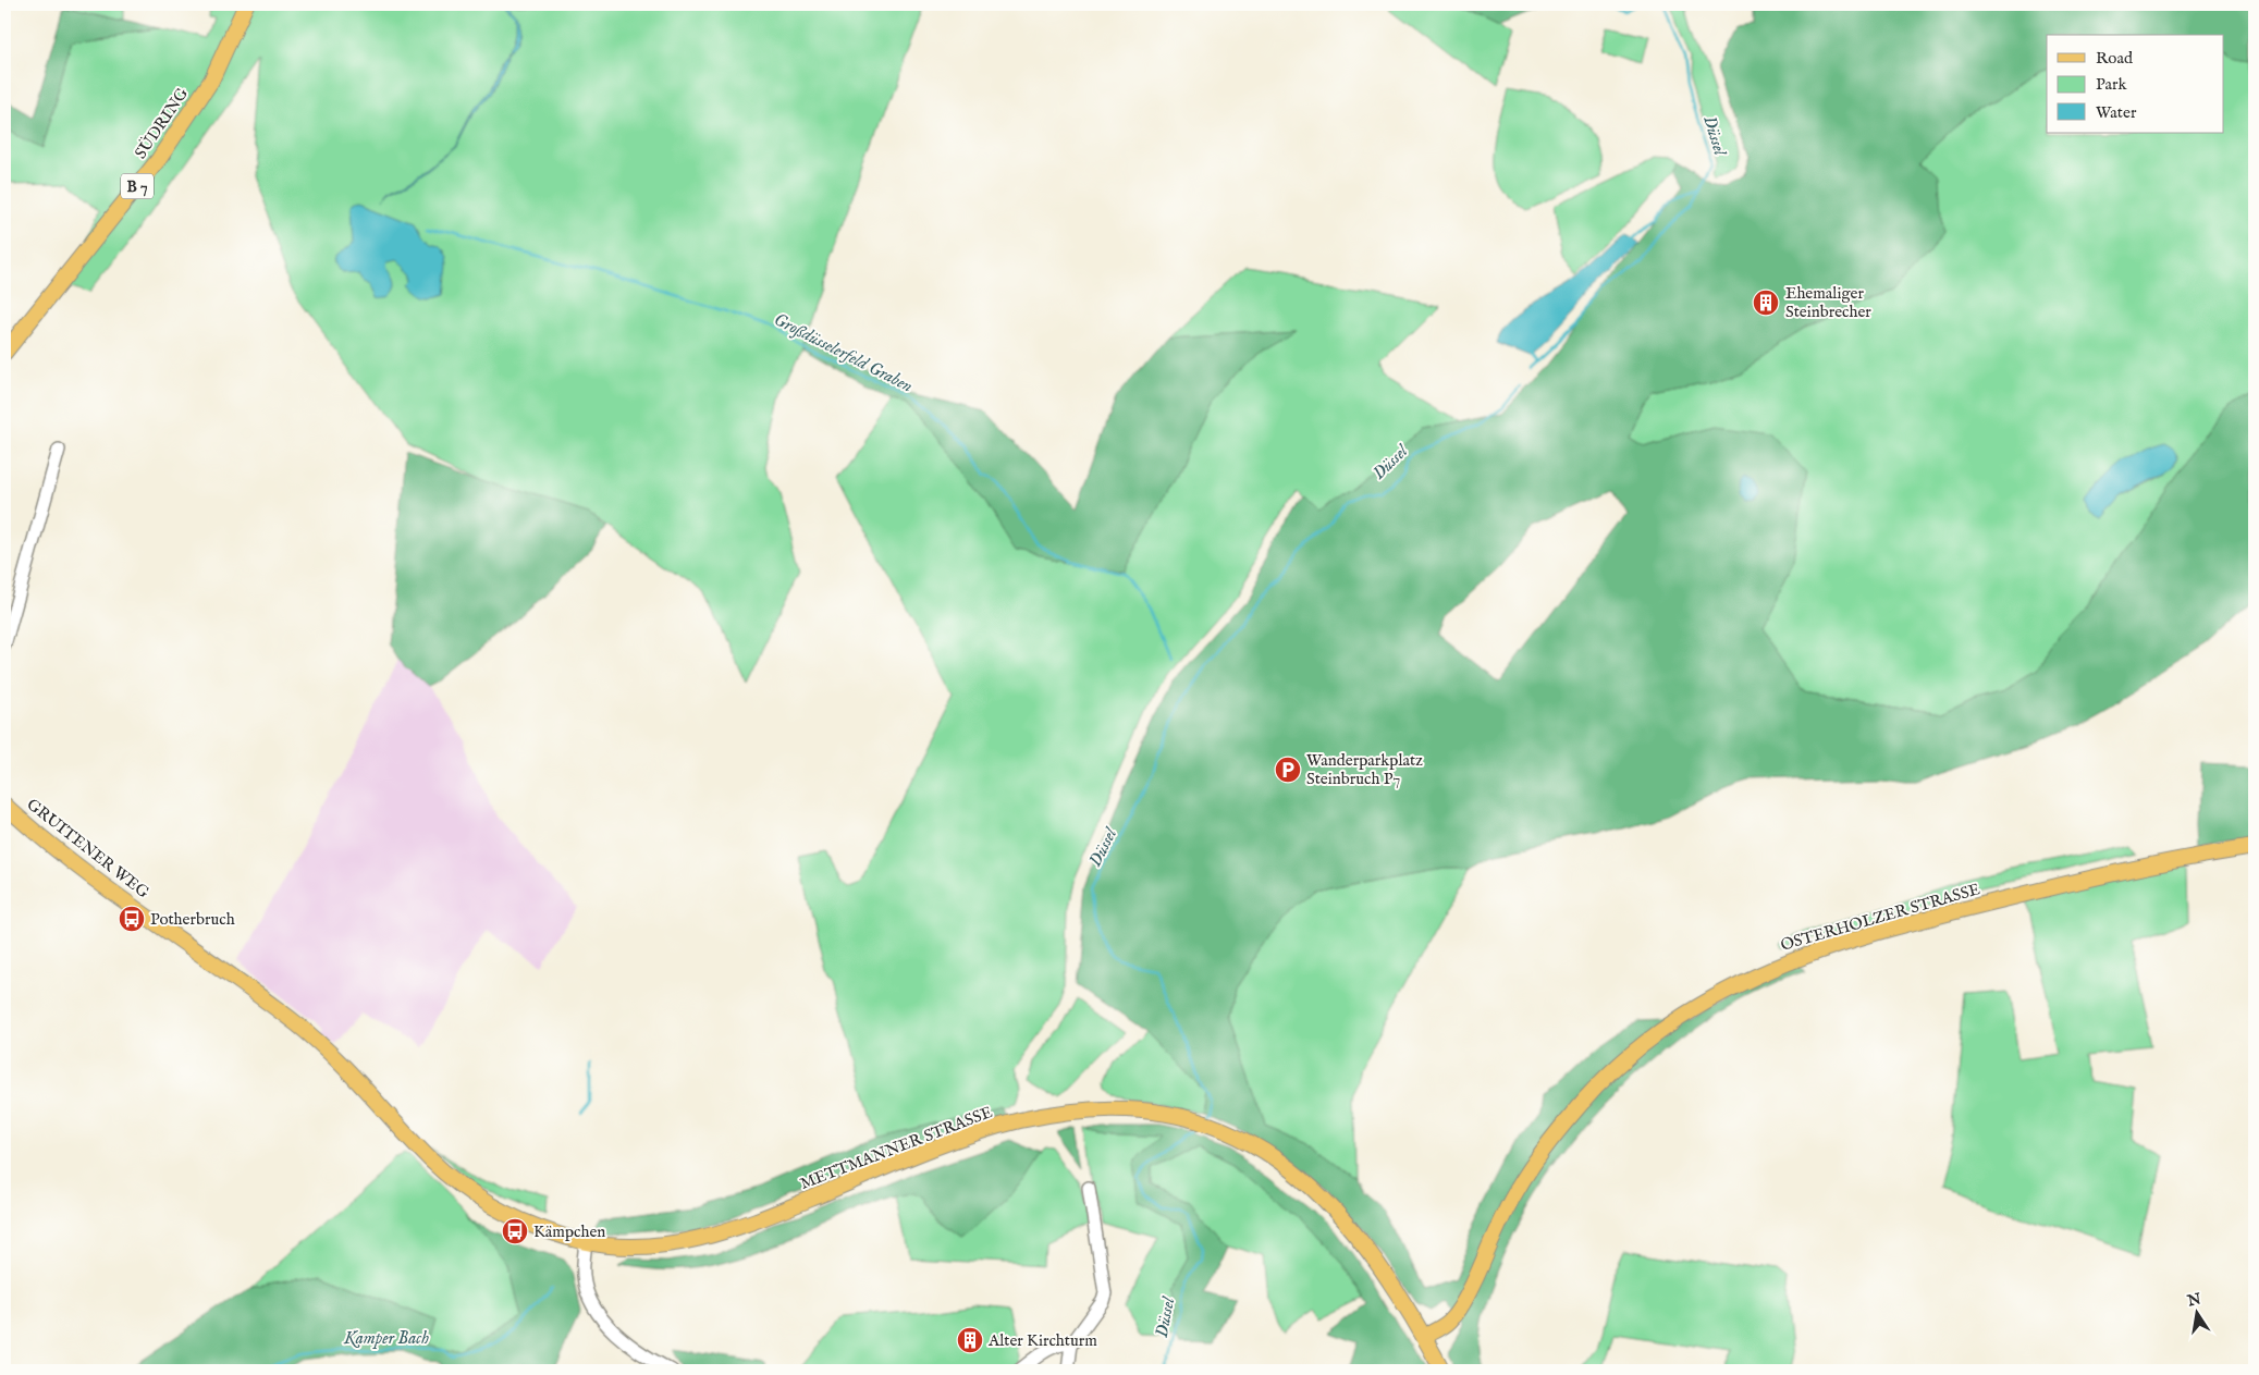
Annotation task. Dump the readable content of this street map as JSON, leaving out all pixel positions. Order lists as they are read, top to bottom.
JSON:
{
  "streets": {
    "main road": [
      "SÜDRING",
      "B 7",
      "GRUITENER WEG",
      "OSTERHOLZER STRASSE",
      "METTMANNER STRASSE"
    ]
  },
  "crossings": [
    ["GRUITENER WEG", "METTMANNER STRASSE"],
    ["OSTERHOLZER STRASSE", "METTMANNER STRASSE"]
  ],
  "water": ["Düssel", "Großdüsselerfeld Graben", "Kamper Bach"],
  "places": {
    "building": ["Ehemaliger Steinbrecher", "Alter Kirchturm"],
    "parking": ["Wanderparkplatz Steinbruch P7"],
    "bus stop": ["Potherbruch", "Kämpchen"]
  },
  "legend": ["Road", "Park", "Water"],
  "north": "top"
}
